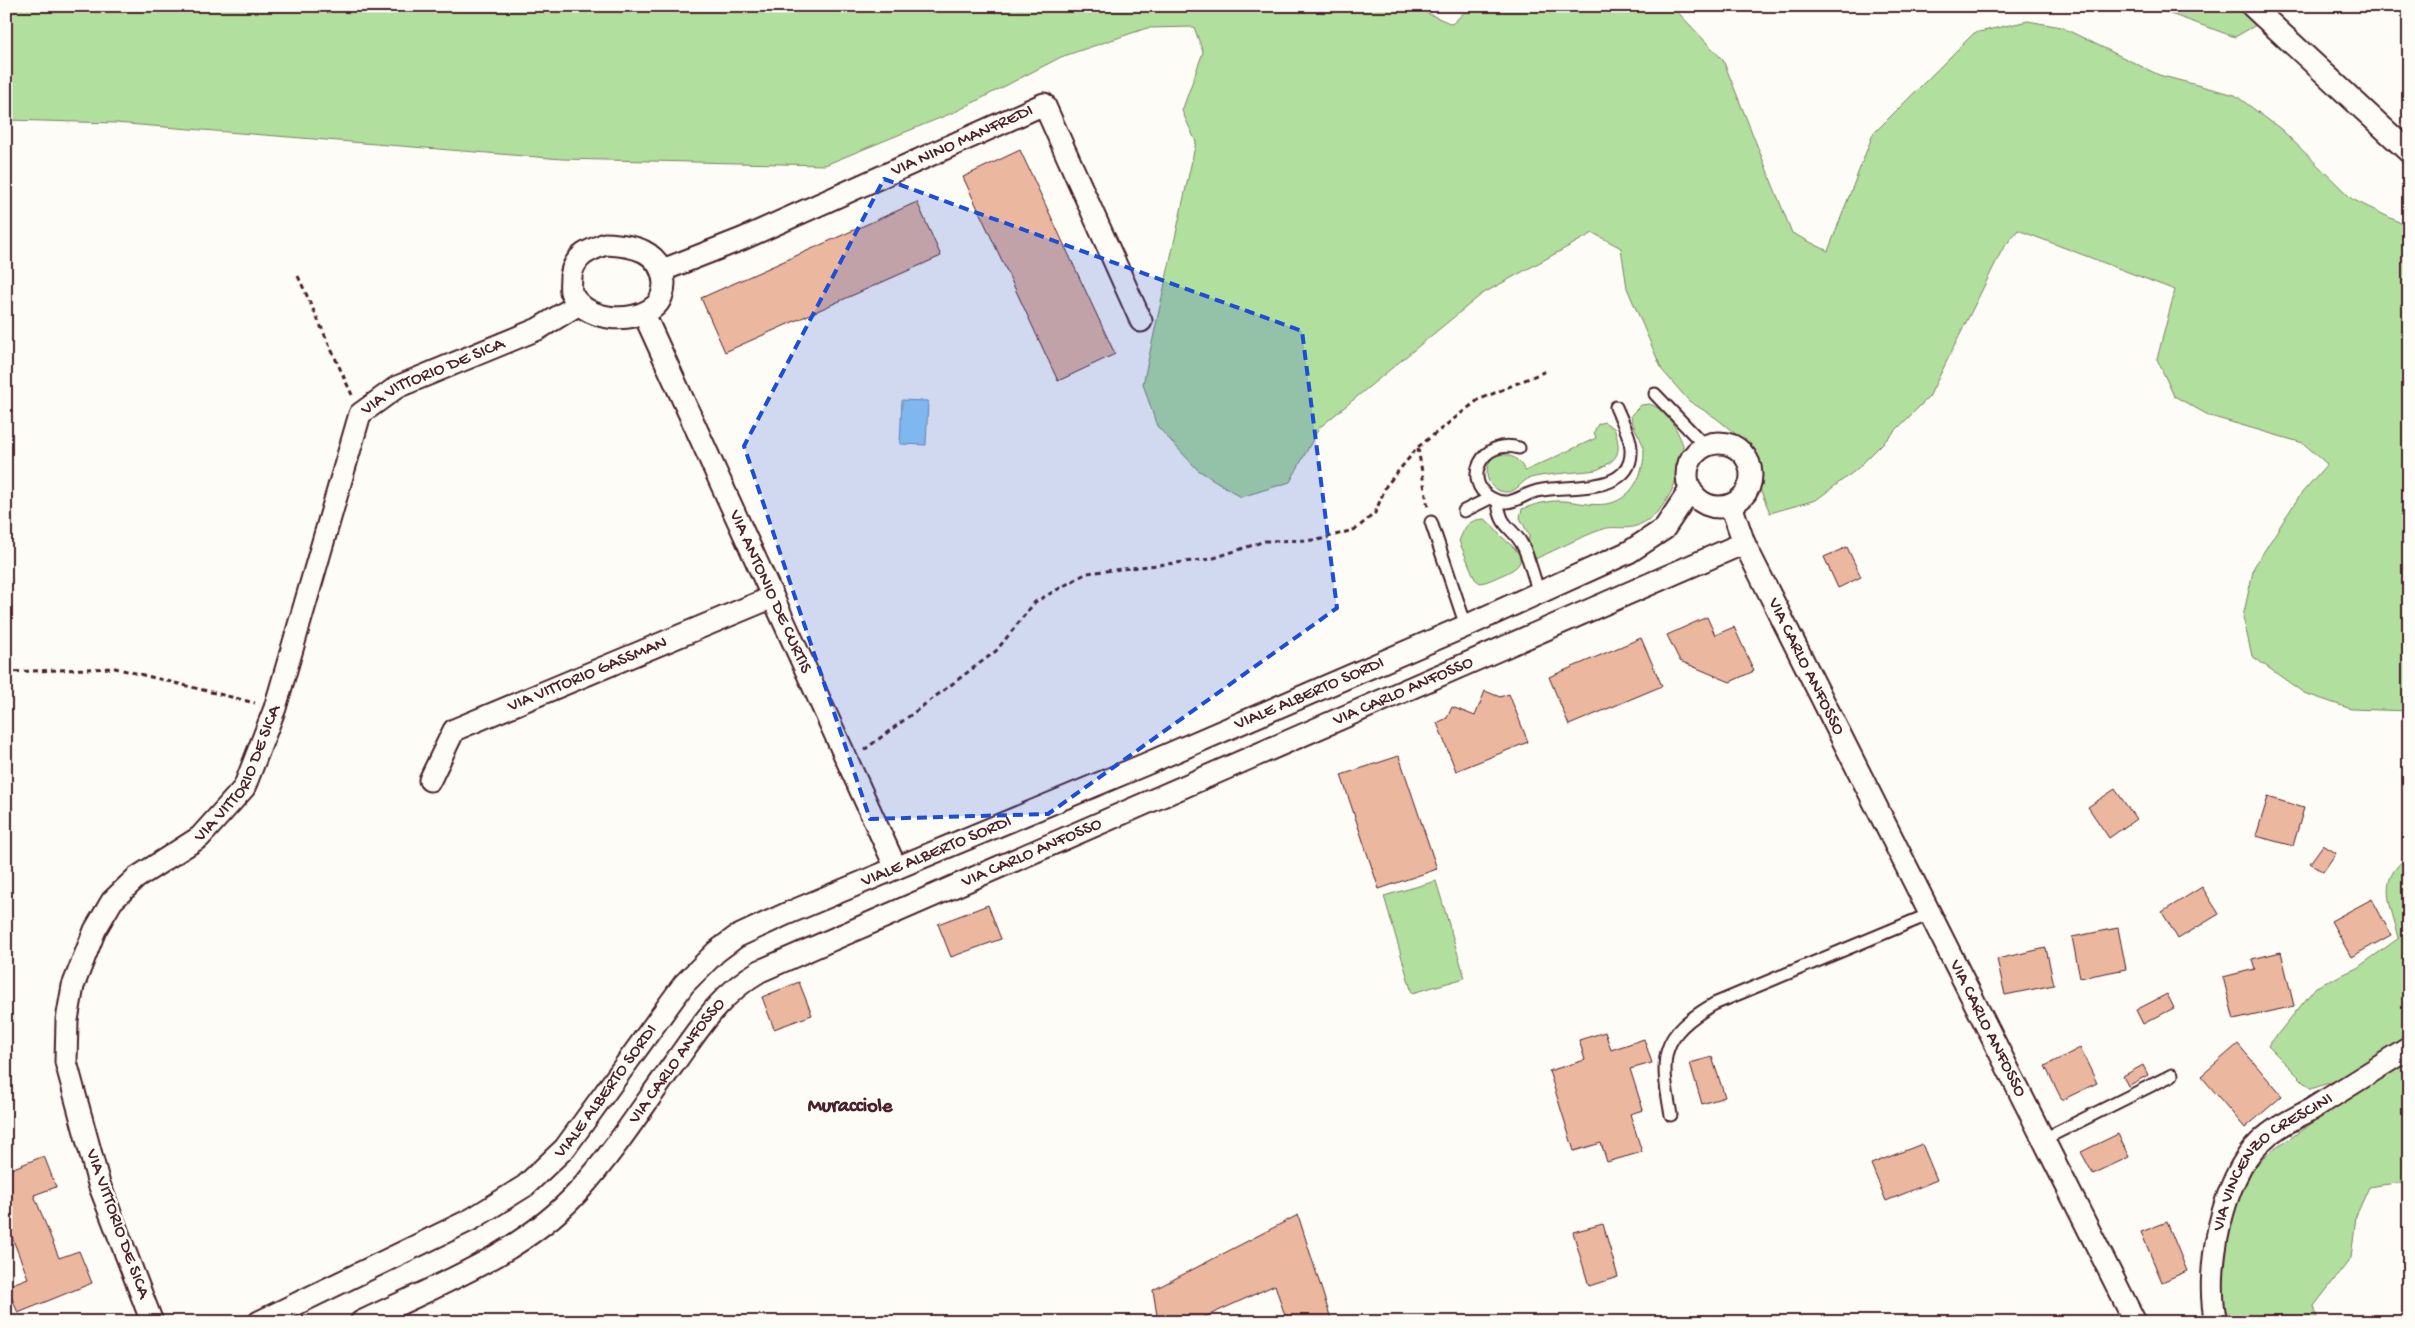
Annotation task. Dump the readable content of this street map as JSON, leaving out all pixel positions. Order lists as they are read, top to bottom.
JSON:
{
  "streets": {
    "street": [
      "VIA NINO MANFREDI",
      "VIA VITTORIO DE SICA",
      "VIA ANTONIO DE CURTIS",
      "VIA CARLO ANFOSSO",
      "VIA VITTORIO GASSMAN",
      "VIALE ALBERTO SORDI",
      "VIA VINCENZO CRESCINI"
    ]
  },
  "crossings": [
    ["VIA NINO MANFREDI", "VIA VITTORIO DE SICA"],
    ["VIA NINO MANFREDI", "VIA ANTONIO DE CURTIS"],
    ["VIA VITTORIO DE SICA", "VIA ANTONIO DE CURTIS"],
    ["VIA ANTONIO DE CURTIS", "VIA VITTORIO GASSMAN"],
    ["VIA ANTONIO DE CURTIS", "VIALE ALBERTO SORDI"]
  ],
  "districts": ["Muracciole"]
}
